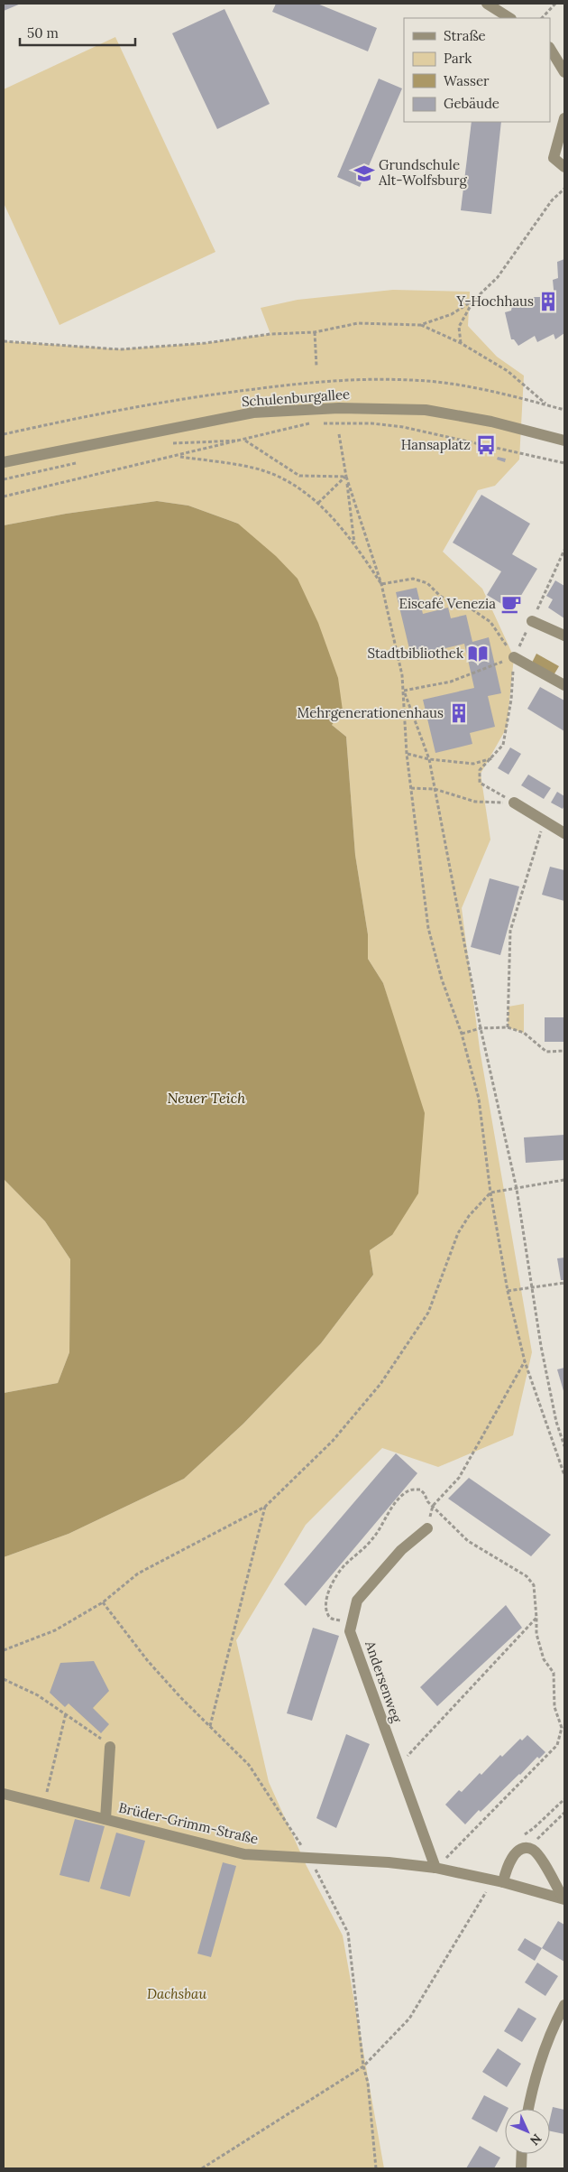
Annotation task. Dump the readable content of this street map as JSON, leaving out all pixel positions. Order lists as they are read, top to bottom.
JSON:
{
  "streets": {
    "street": ["Schulenburgallee", "Andersenweg", "Brüder-Grimm-Straße"]
  },
  "crossings": [
    ["Andersenweg", "Brüder-Grimm-Straße"]
  ],
  "water": ["Neuer Teich"],
  "parks": ["Dachsbau"],
  "places": {
    "school or university": ["Grundschule Alt-Wolfsburg"],
    "building": ["Y-Hochhaus", "Mehrgenerationenhaus"],
    "bus stop": ["Hansaplatz"],
    "cafe": ["Eiscafé Venezia"],
    "library": ["Stadtbibliothek"]
  },
  "legend": [
    "Straße",
    "Park",
    "Wasser",
    "Gebäude"
  ],
  "scale_bar": "50 m",
  "north": "bottom right"
}
